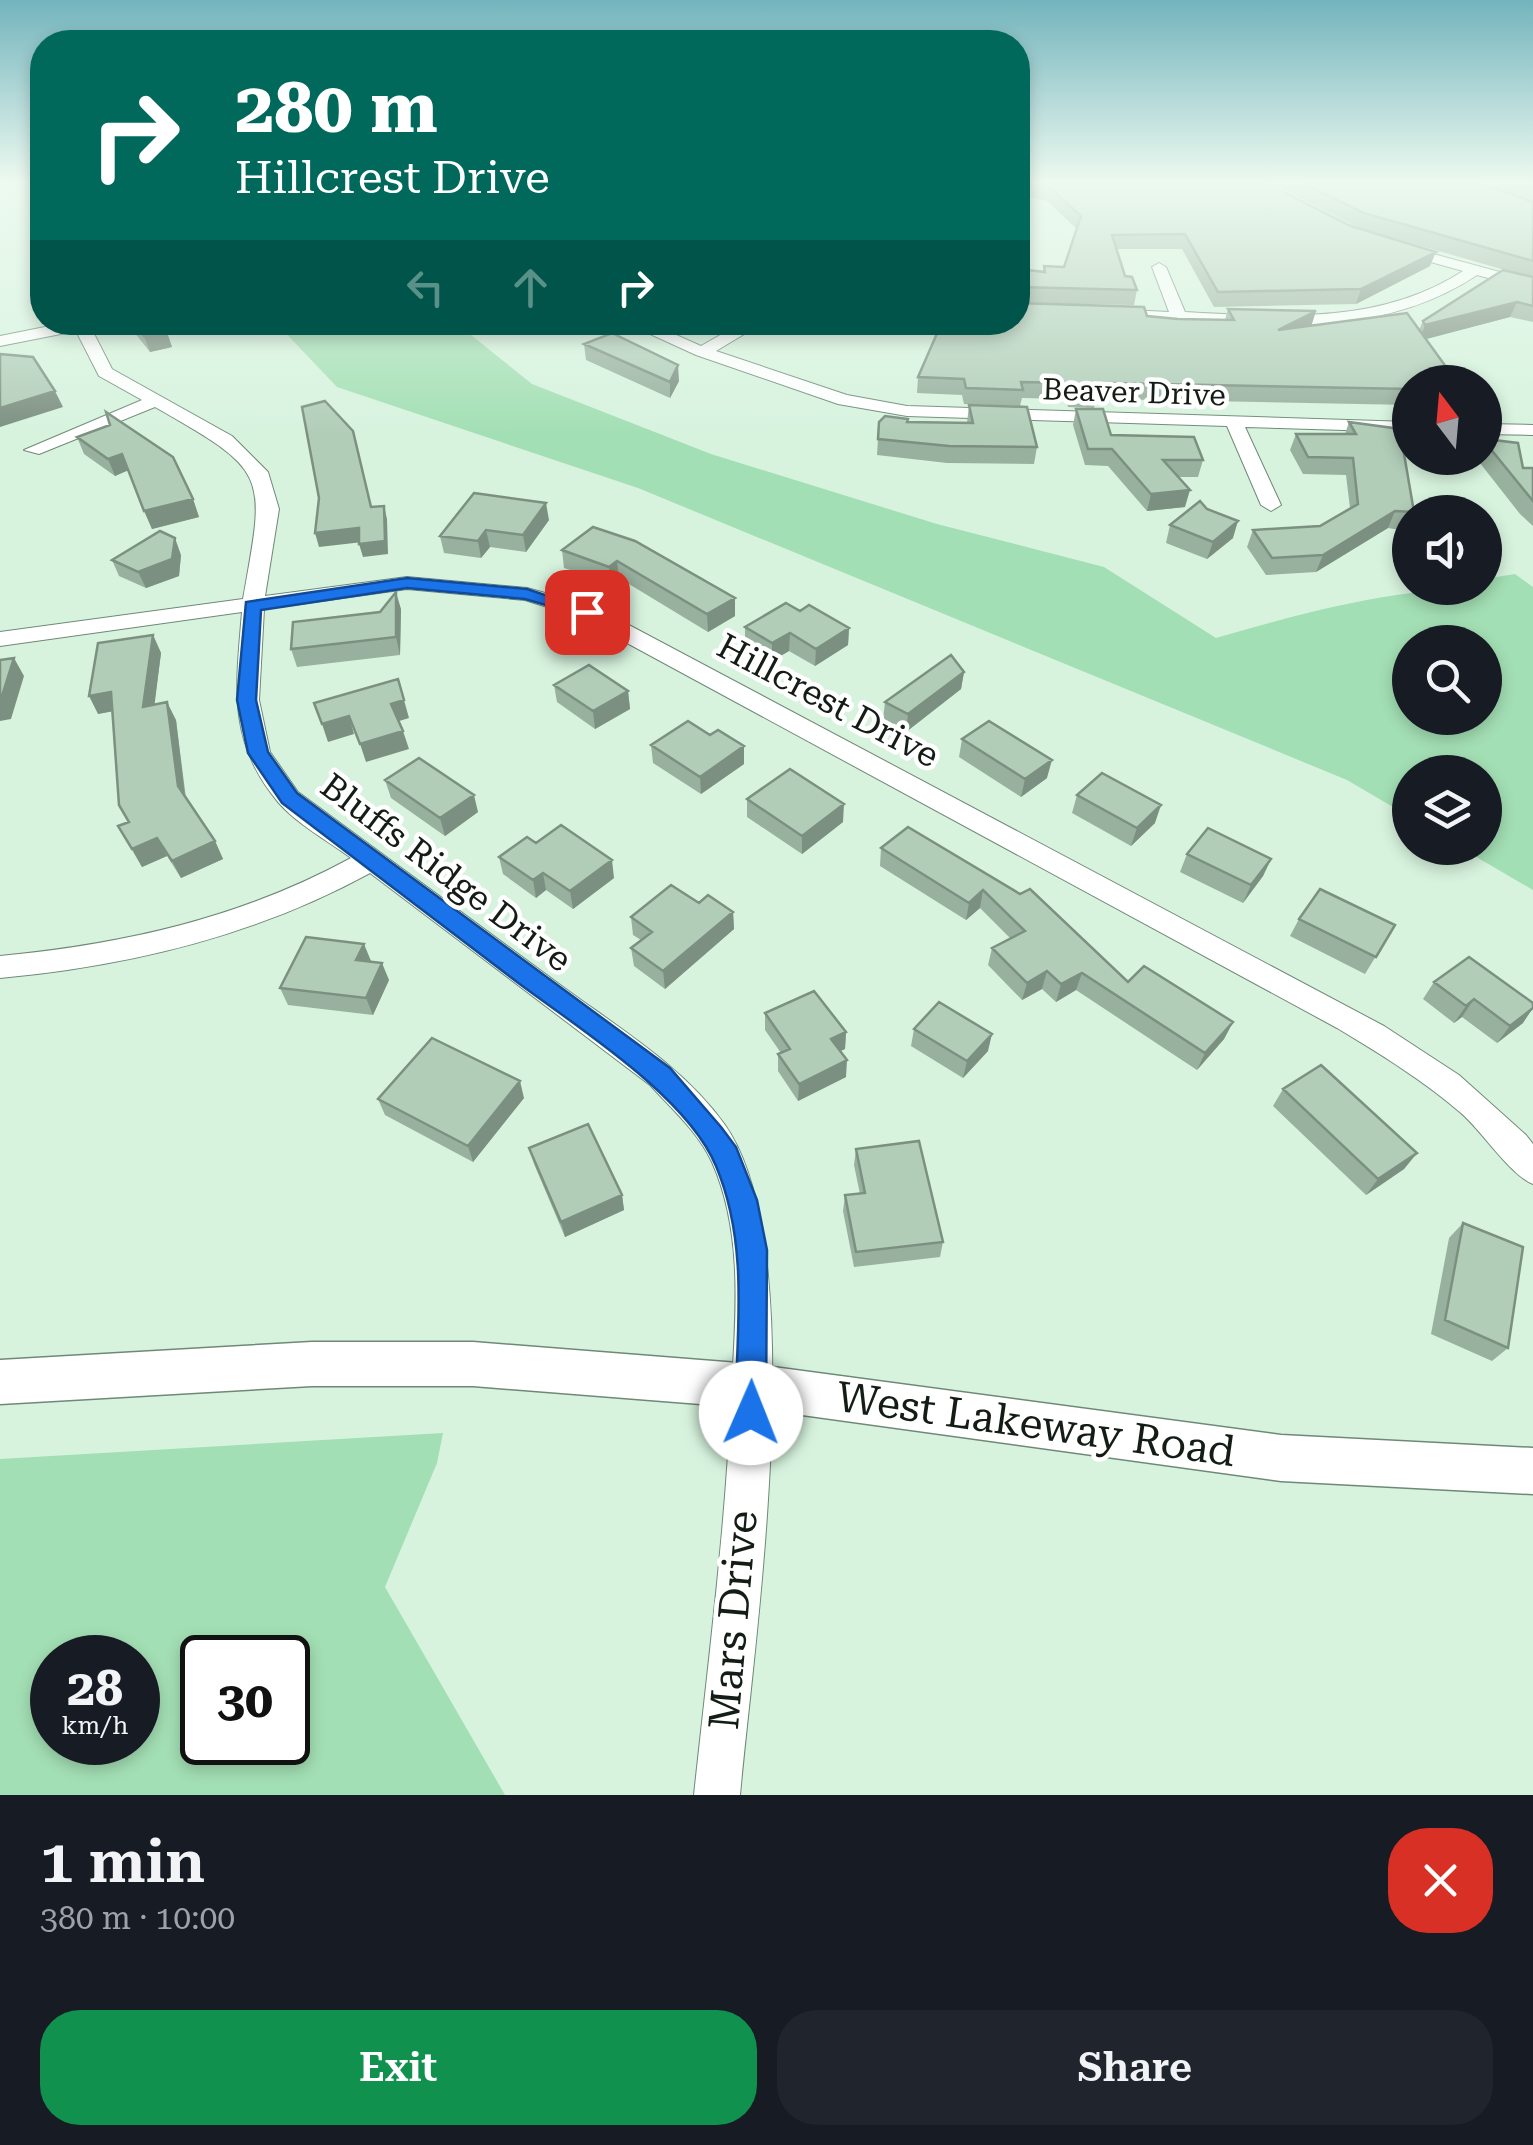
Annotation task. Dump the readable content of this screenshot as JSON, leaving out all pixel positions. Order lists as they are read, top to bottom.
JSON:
{
  "streets": {
    "street": [
      "Beaver Drive",
      "Hillcrest Drive",
      "Bluffs Ridge Drive",
      "West Lakeway Road",
      "Mars Drive"
    ]
  },
  "crossings": [
    ["Hillcrest Drive", "Bluffs Ridge Drive"],
    ["Bluffs Ridge Drive", "West Lakeway Road"],
    ["Bluffs Ridge Drive", "Mars Drive"],
    ["West Lakeway Road", "Mars Drive"]
  ],
  "north": "top",
  "page": {
    "turn": ["280 m", "Hillcrest Drive"],
    "speed": "28 km/h",
    "limit": "30",
    "heading": ["1 min", "380 m · 10:00"],
    "buttons": ["Exit", "Share"]
  }
}
